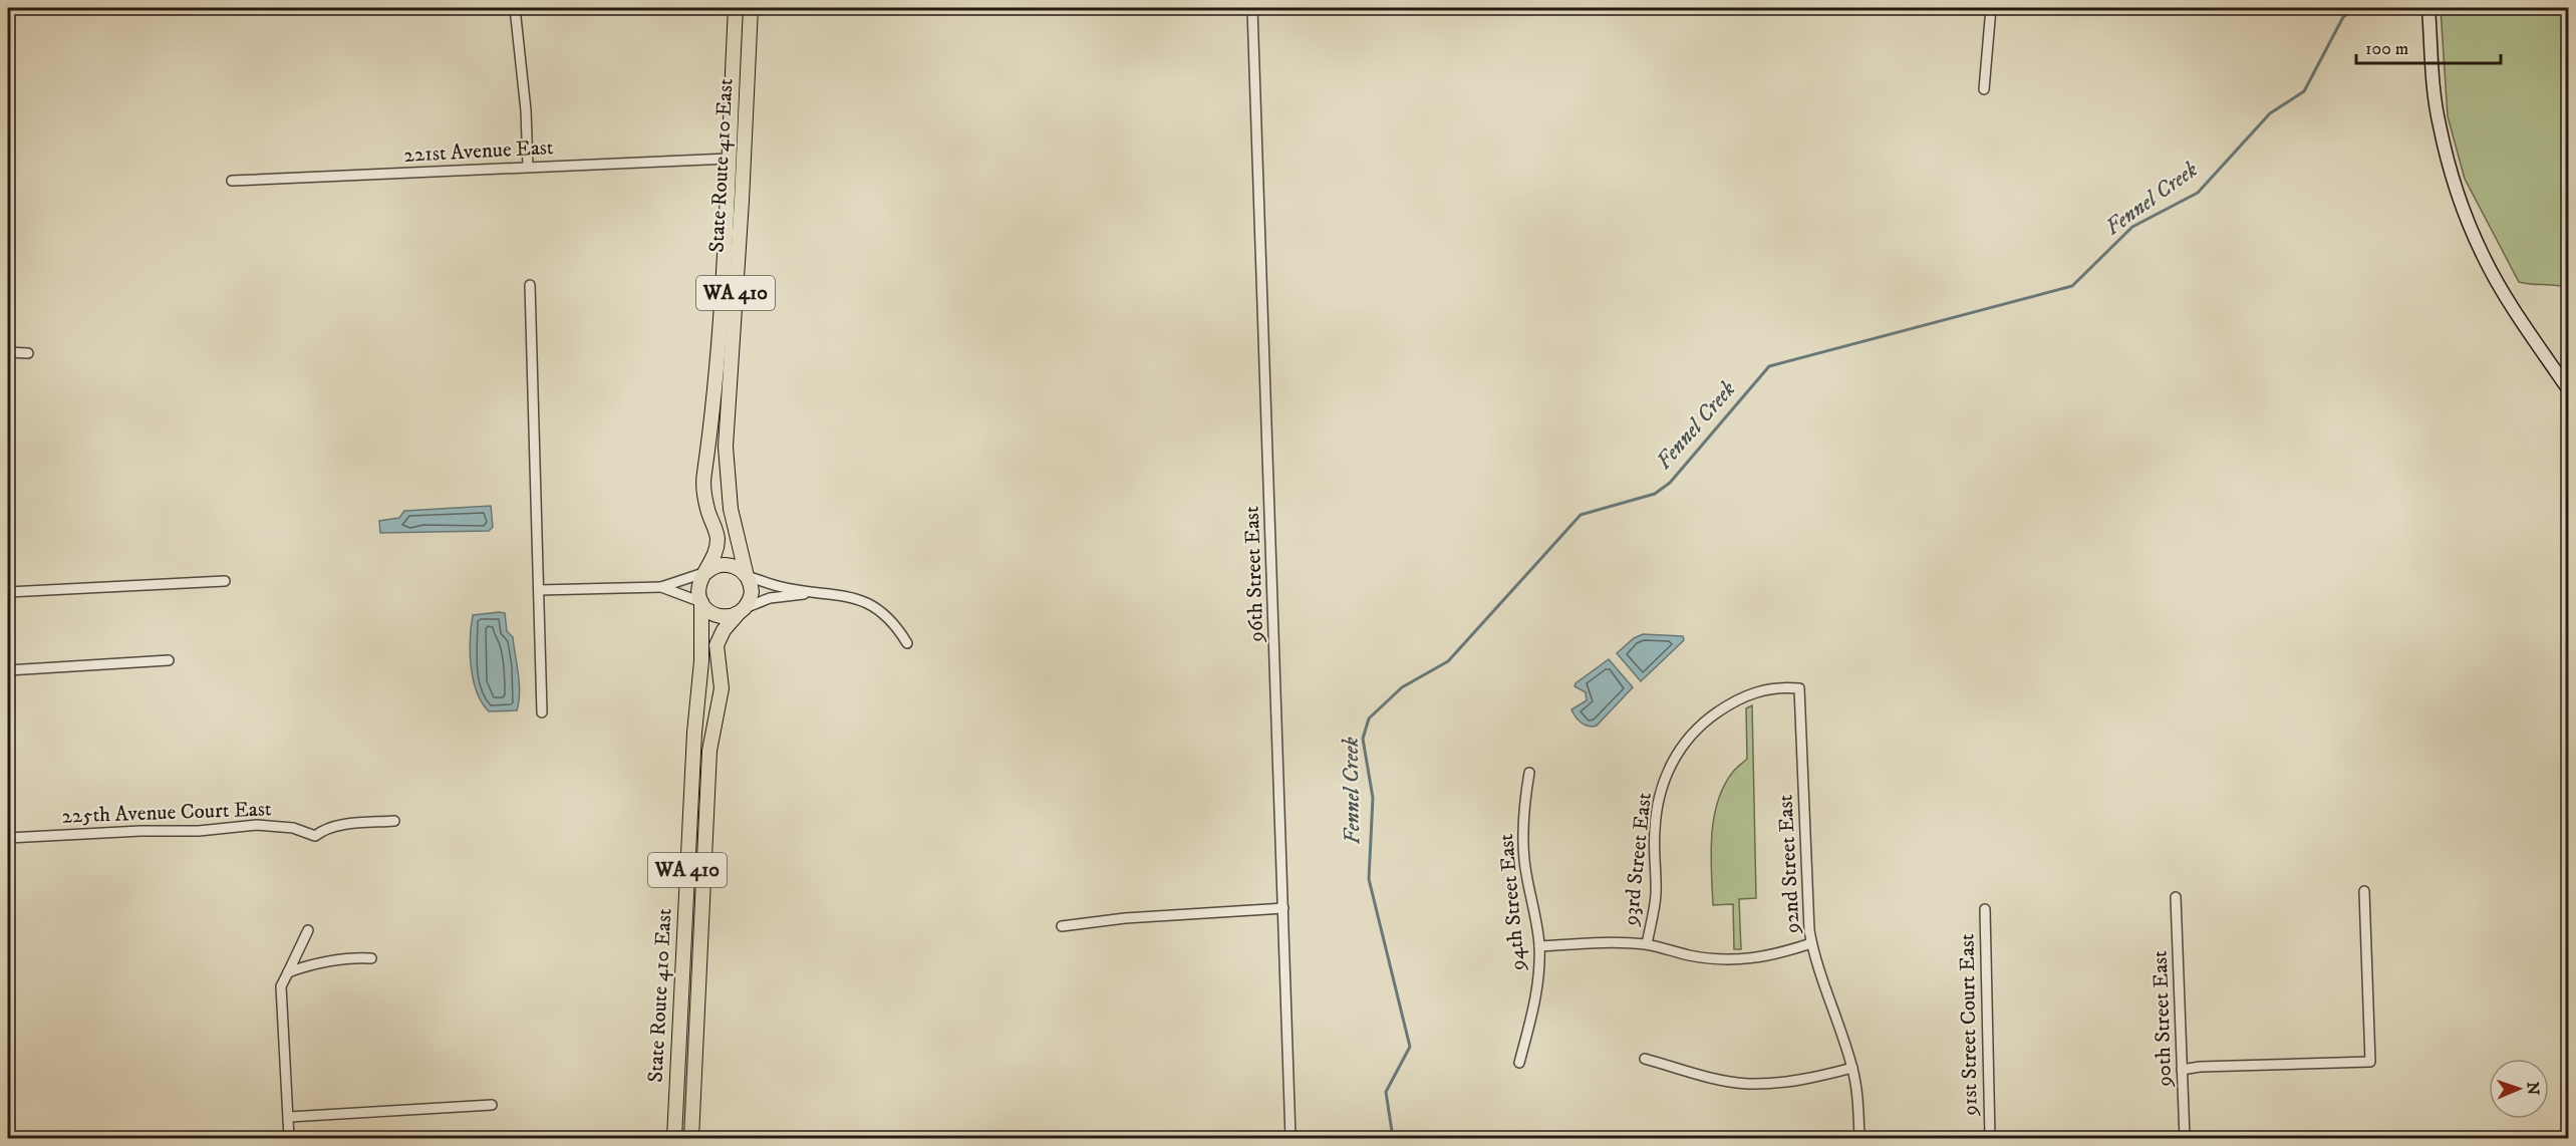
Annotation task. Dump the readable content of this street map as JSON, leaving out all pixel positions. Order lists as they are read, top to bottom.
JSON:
{
  "streets": {
    "main road": ["State Route 410 East", "WA 410"],
    "street": [
      "221st Avenue East",
      "96th Street East",
      "225th Avenue Court East",
      "93rd Street East",
      "92nd Street East",
      "94th Street East",
      "90th Street East",
      "91st Street Court East"
    ]
  },
  "crossings": [
    ["221st Avenue East", "State Route 410 East"],
    ["State Route 410 East", "WA 410"],
    ["93rd Street East", "92nd Street East"]
  ],
  "water": ["Fennel Creek"],
  "scale_bar": "100 m",
  "north": "right"
}
